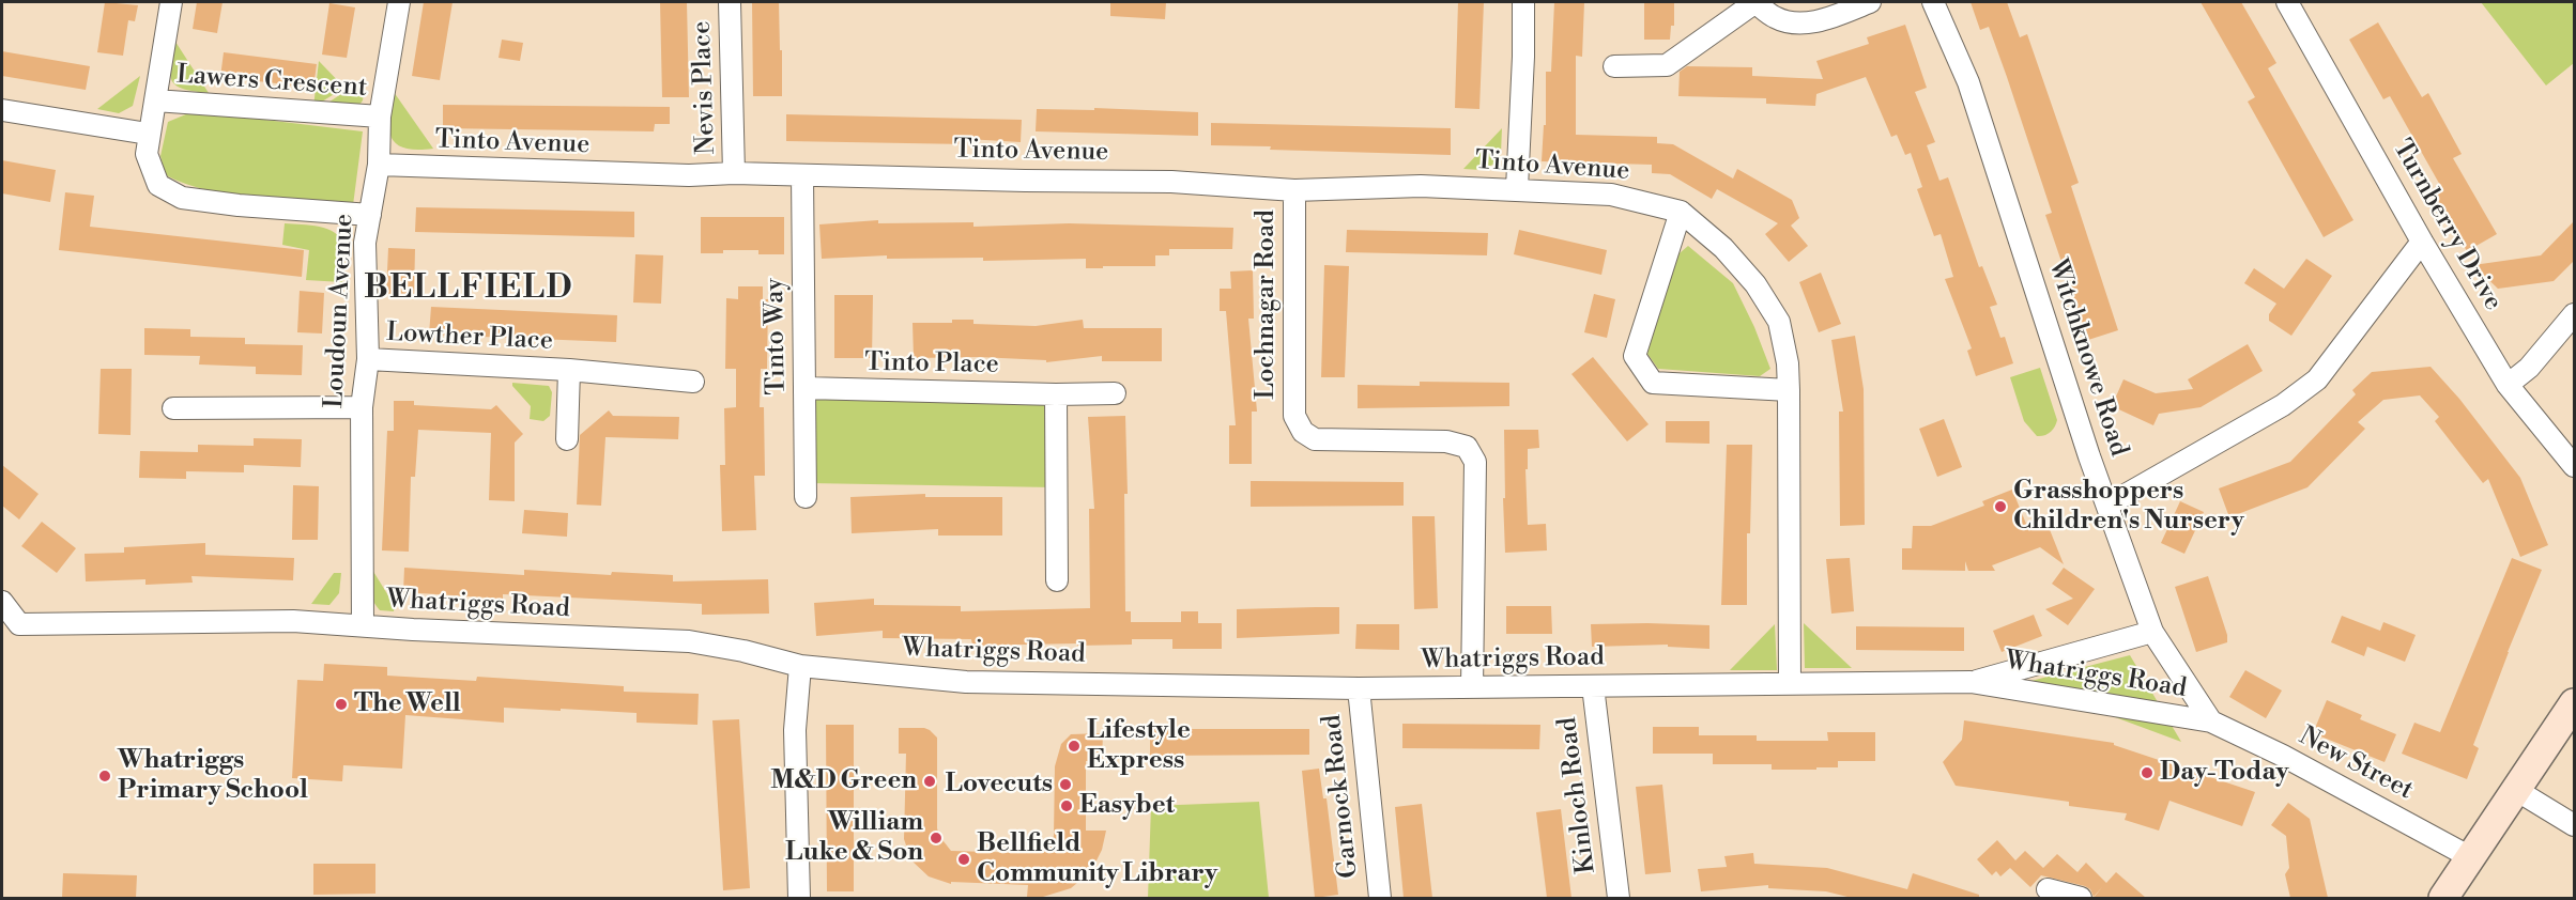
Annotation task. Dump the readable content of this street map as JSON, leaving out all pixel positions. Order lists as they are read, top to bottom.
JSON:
{
  "streets": {
    "street": [
      "Lawers Crescent",
      "Nevis Place",
      "Tinto Avenue",
      "Turnberry Drive",
      "Lochnagar Road",
      "Loudoun Avenue",
      "Tinto Way",
      "Lowther Place",
      "Witchknowe Road",
      "Tinto Place",
      "Whatriggs Road",
      "New Street",
      "Kinloch Road",
      "Garnock Road"
    ]
  },
  "crossings": [
    ["Lawers Crescent", "Loudoun Avenue"],
    ["Nevis Place", "Tinto Avenue"],
    ["Tinto Avenue", "Lochnagar Road"],
    ["Tinto Avenue", "Loudoun Avenue"],
    ["Tinto Avenue", "Tinto Way"],
    ["Tinto Avenue", "Whatriggs Road"],
    ["Lochnagar Road", "Whatriggs Road"],
    ["Loudoun Avenue", "Lowther Place"],
    ["Loudoun Avenue", "Whatriggs Road"],
    ["Tinto Way", "Tinto Place"],
    ["Witchknowe Road", "Whatriggs Road"],
    ["Witchknowe Road", "New Street"],
    ["Whatriggs Road", "New Street"],
    ["Whatriggs Road", "Kinloch Road"],
    ["Whatriggs Road", "Garnock Road"]
  ],
  "districts": ["BELLFIELD"],
  "places": [
    "Grasshoppers Children's Nursery",
    "The Well",
    "Lifestyle Express",
    "Day-Today",
    "Whatriggs Primary School",
    "M&D Green",
    "Lovecuts",
    "Easybet",
    "William Luke & Son",
    "Bellfield Community Library"
  ]
}
